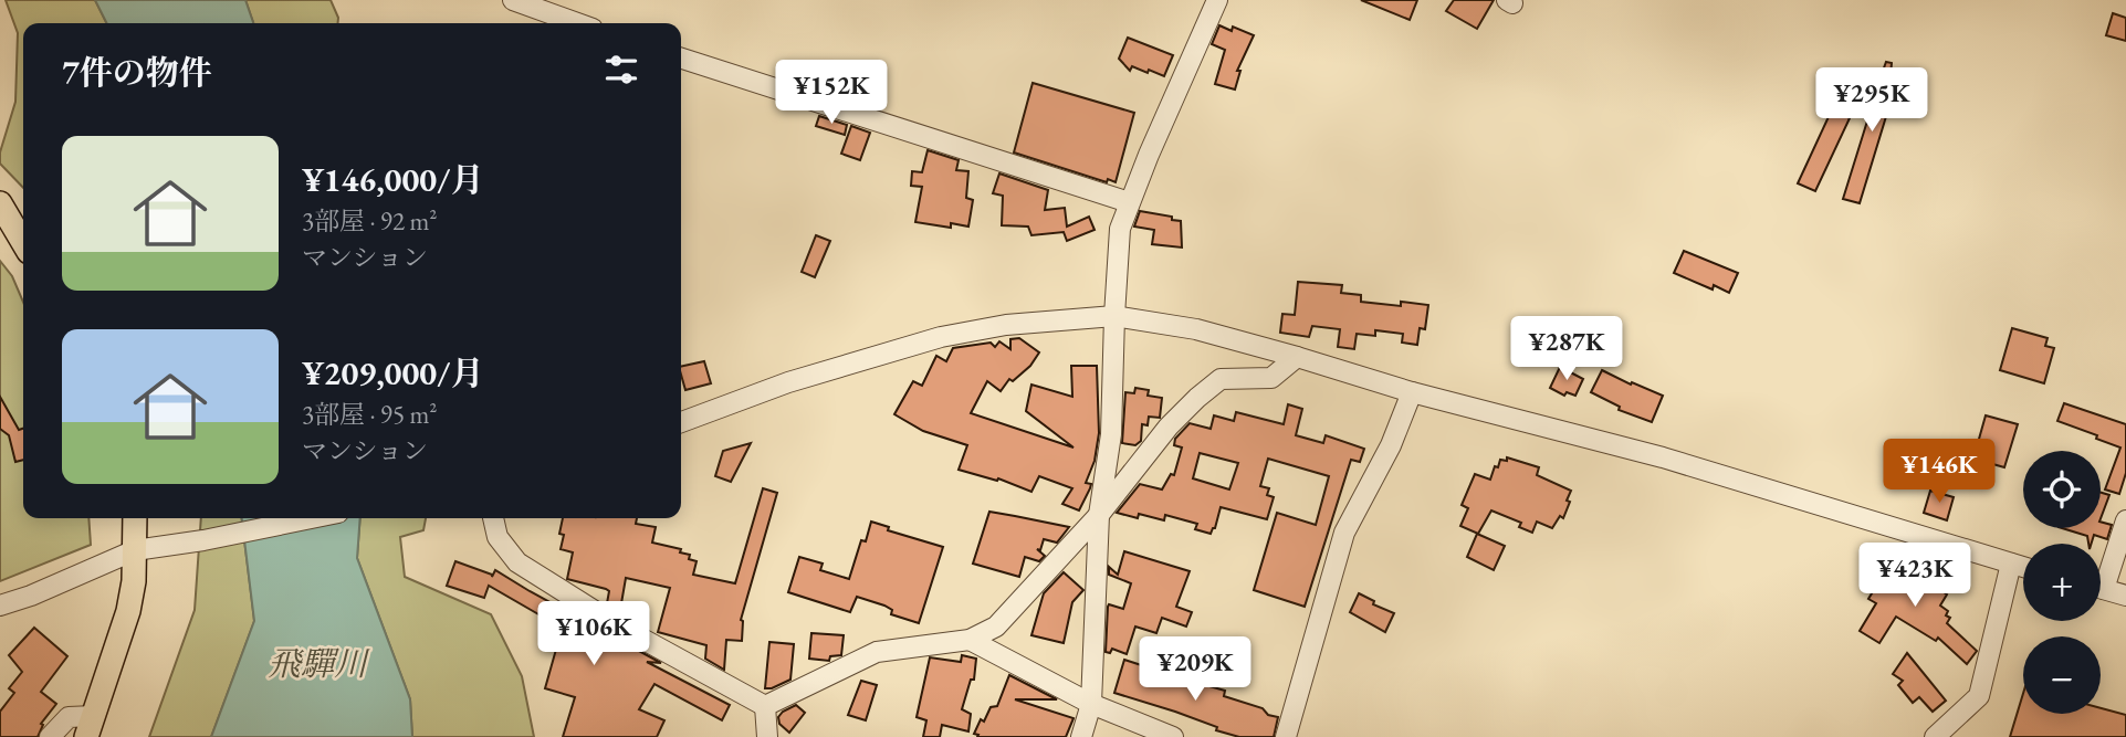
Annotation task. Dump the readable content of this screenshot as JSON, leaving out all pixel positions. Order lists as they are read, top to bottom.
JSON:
{
  "water": ["飛驒川"],
  "page": {
    "heading": "7件の物件",
    "price": [
      "¥152K",
      "¥295K",
      "¥287K",
      "¥146K",
      "¥423K",
      "¥106K",
      "¥209K"
    ],
    "list": [
      {
        "name": "¥146,000/月",
        "note": "3部屋 · 92 m² · マンション"
      },
      {
        "name": "¥209,000/月",
        "note": "3部屋 · 95 m² · マンション"
      }
    ],
    "map_buttons": ["+", "−"]
  }
}
